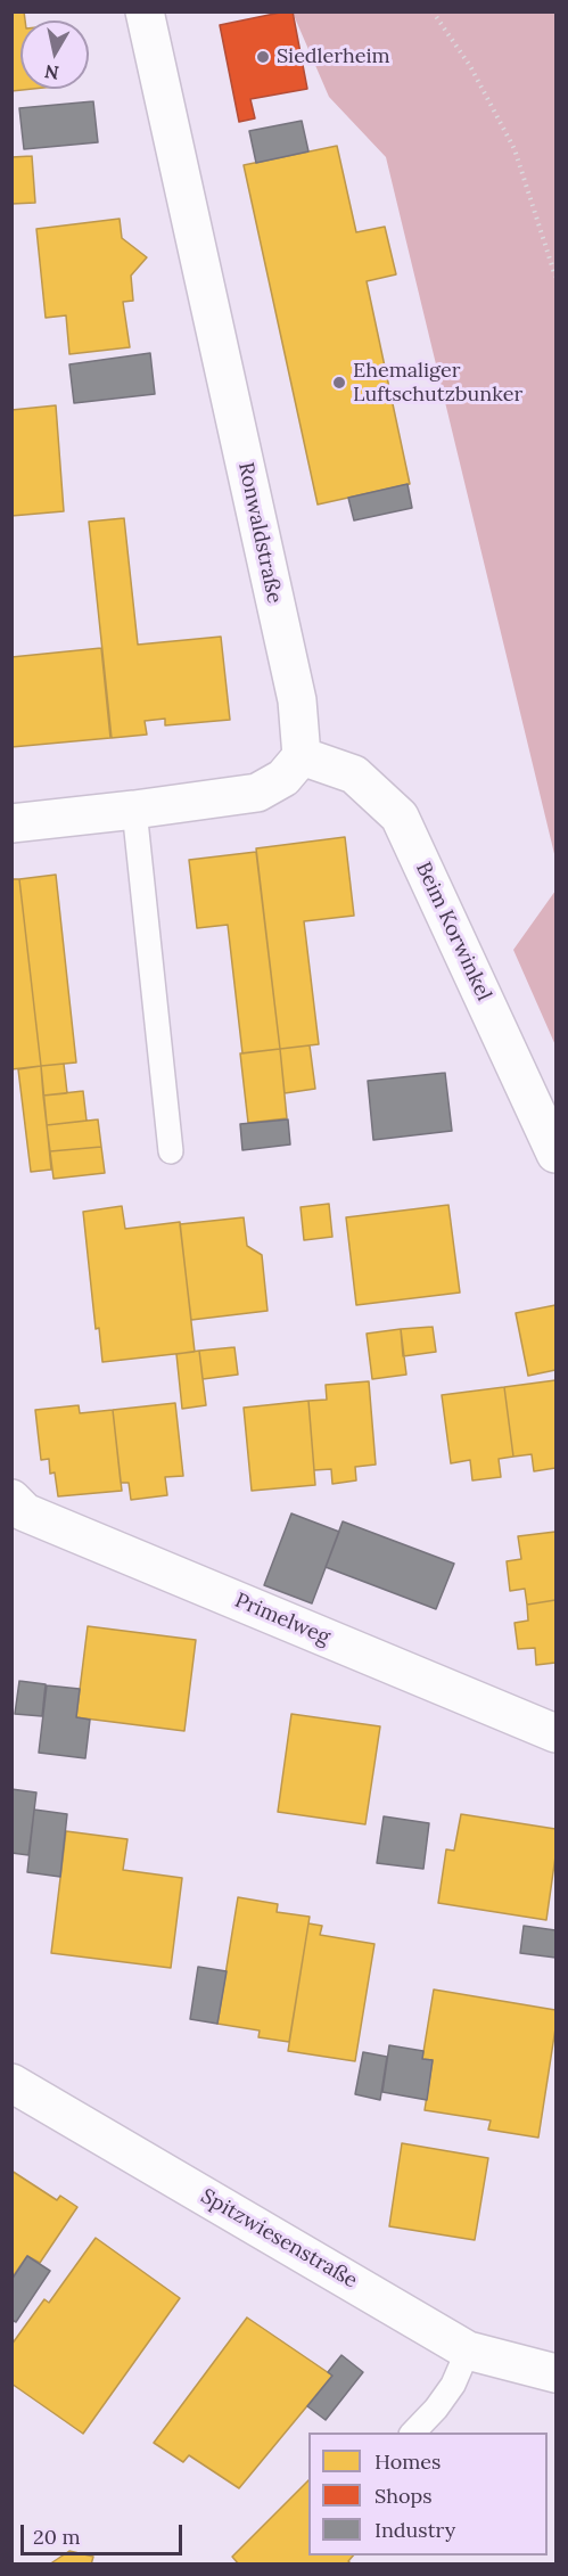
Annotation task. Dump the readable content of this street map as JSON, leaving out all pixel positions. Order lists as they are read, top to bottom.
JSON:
{
  "streets": {
    "street": [
      "Ronwaldstraße",
      "Beim Korwinkel",
      "Primelweg",
      "Spitzwiesenstraße"
    ]
  },
  "crossings": [
    ["Ronwaldstraße", "Beim Korwinkel"]
  ],
  "places": ["Siedlerheim", "Ehemaliger Luftschutzbunker"],
  "legend": ["Homes", "Shops", "Industry"],
  "scale_bar": "20 m",
  "north": "bottom"
}
